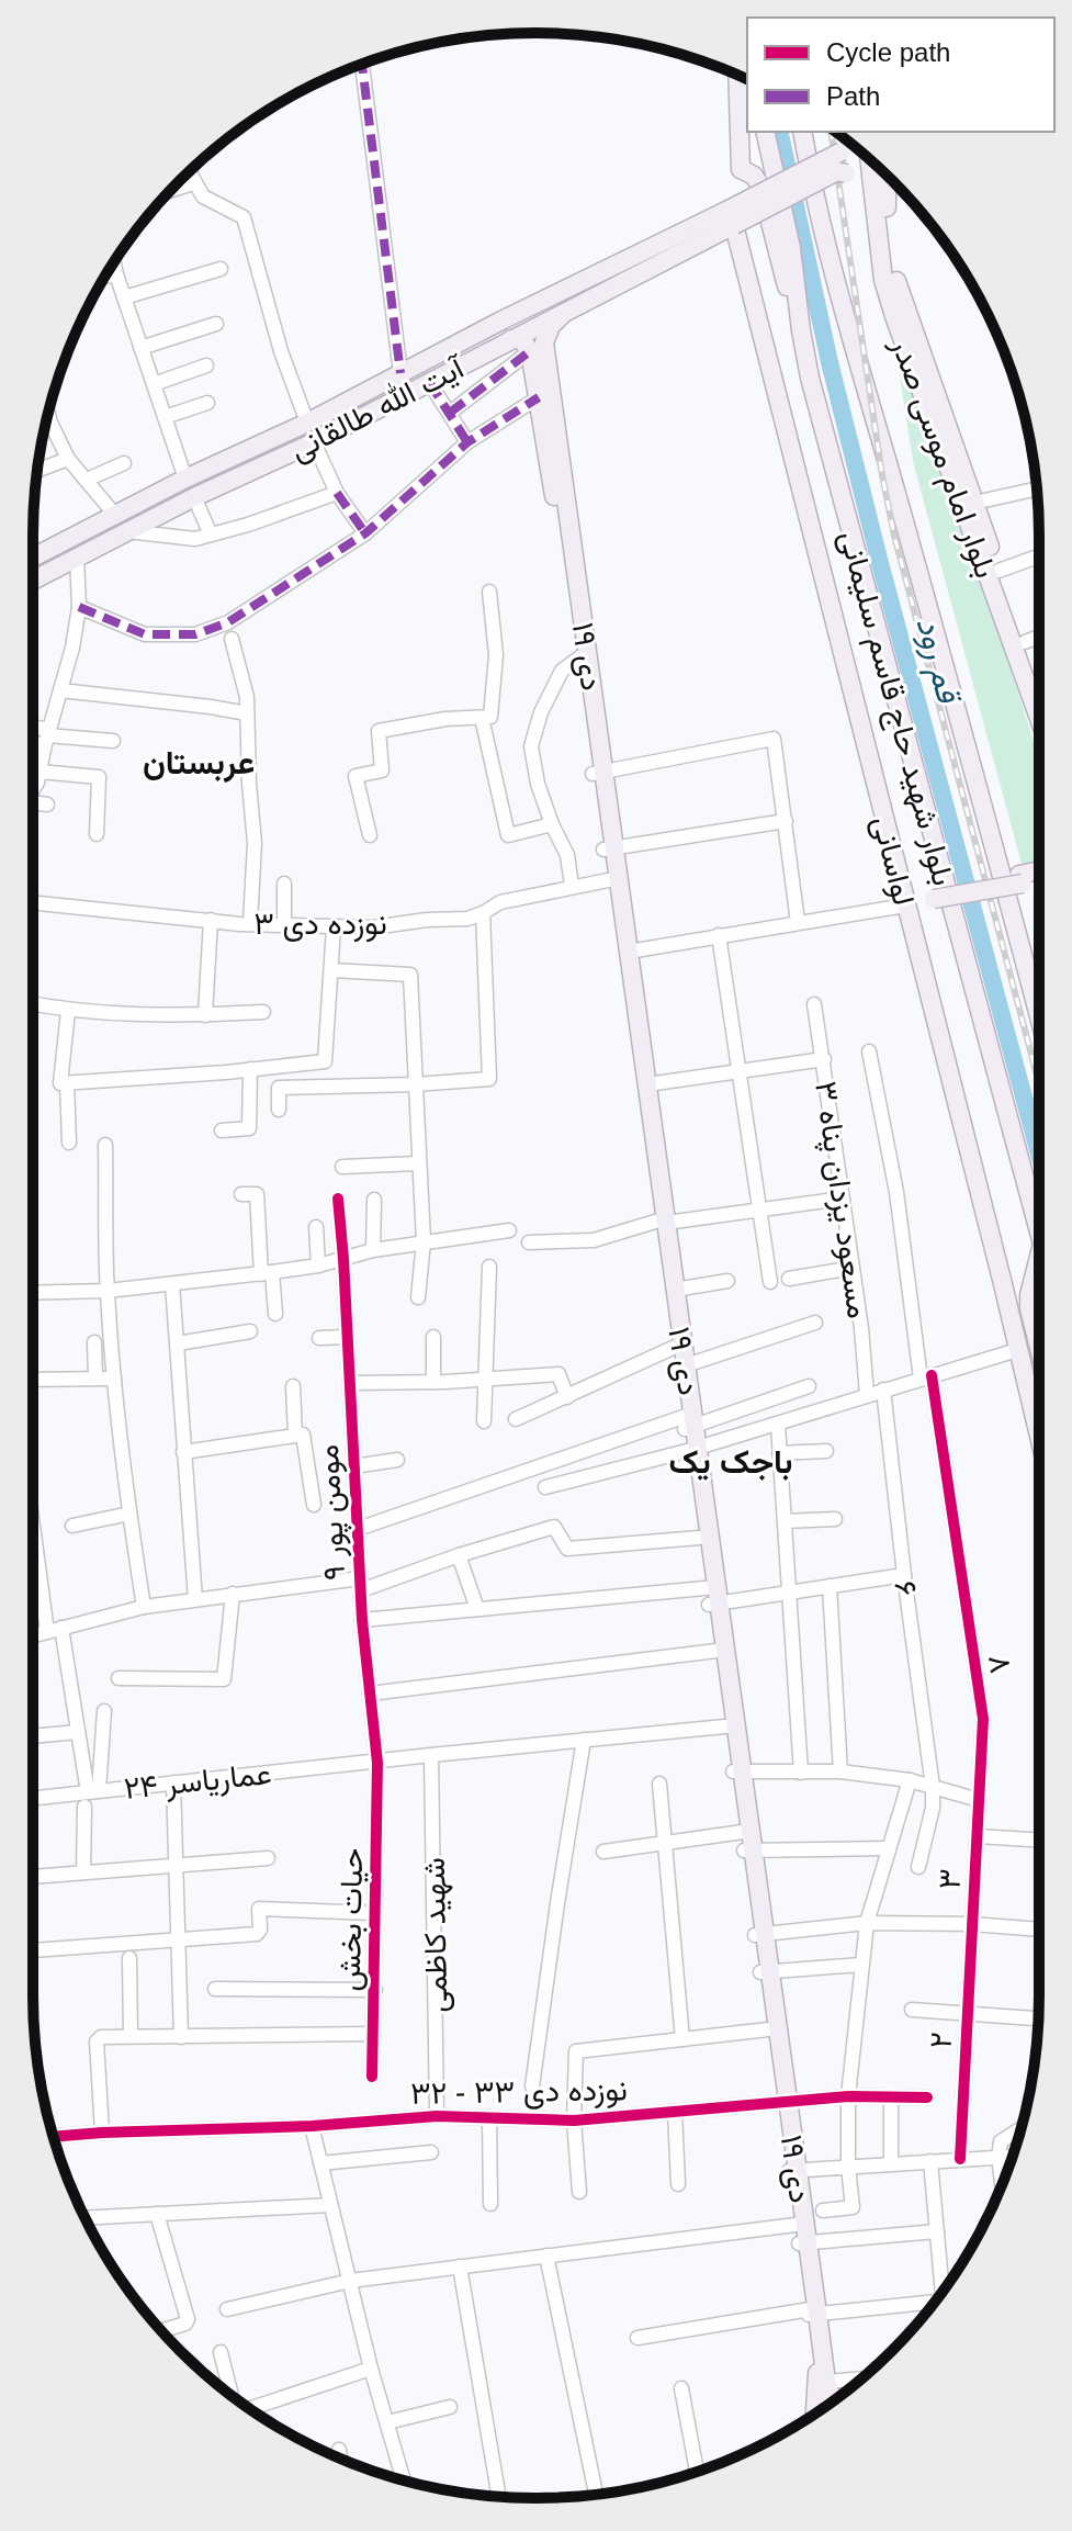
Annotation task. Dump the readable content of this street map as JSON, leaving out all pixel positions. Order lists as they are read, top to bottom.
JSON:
{
  "streets": {
    "main road": [
      "آیت الله طالقانی",
      "بلوار امام موسی صدر",
      "۱۹ دی",
      "بلوار شهید حاج قاسم سلیمانی",
      "لواسانی"
    ],
    "street": [
      "نوزده دی ۳",
      "۳ مسعود یزدان پناه",
      "مومن پور ۹",
      "۶",
      "۸",
      "عماریاسر ۲۴",
      "۳",
      "حیات بخش",
      "شهید کاظمی",
      "۲",
      "۳۲ - نوزده دی ۳۳"
    ]
  },
  "crossings": [
    ["آیت الله طالقانی", "۱۹ دی"],
    ["آیت الله طالقانی", "لواسانی"],
    ["۱۹ دی", "نوزده دی ۳"],
    ["۱۹ دی", "عماریاسر ۲۴"],
    ["۱۹ دی", "۳۲ - نوزده دی ۳۳"],
    ["مومن پور ۹", "عماریاسر ۲۴"],
    ["مومن پور ۹", "حیات بخش"],
    ["۶", "۳"],
    ["۸", "۳"],
    ["عماریاسر ۲۴", "حیات بخش"],
    ["عماریاسر ۲۴", "شهید کاظمی"],
    ["۳", "۲"],
    ["شهید کاظمی", "۳۲ - نوزده دی ۳۳"]
  ],
  "districts": ["عربستان", "باجک یک"],
  "water": ["قم رود"],
  "legend": ["Cycle path", "Path"]
}
